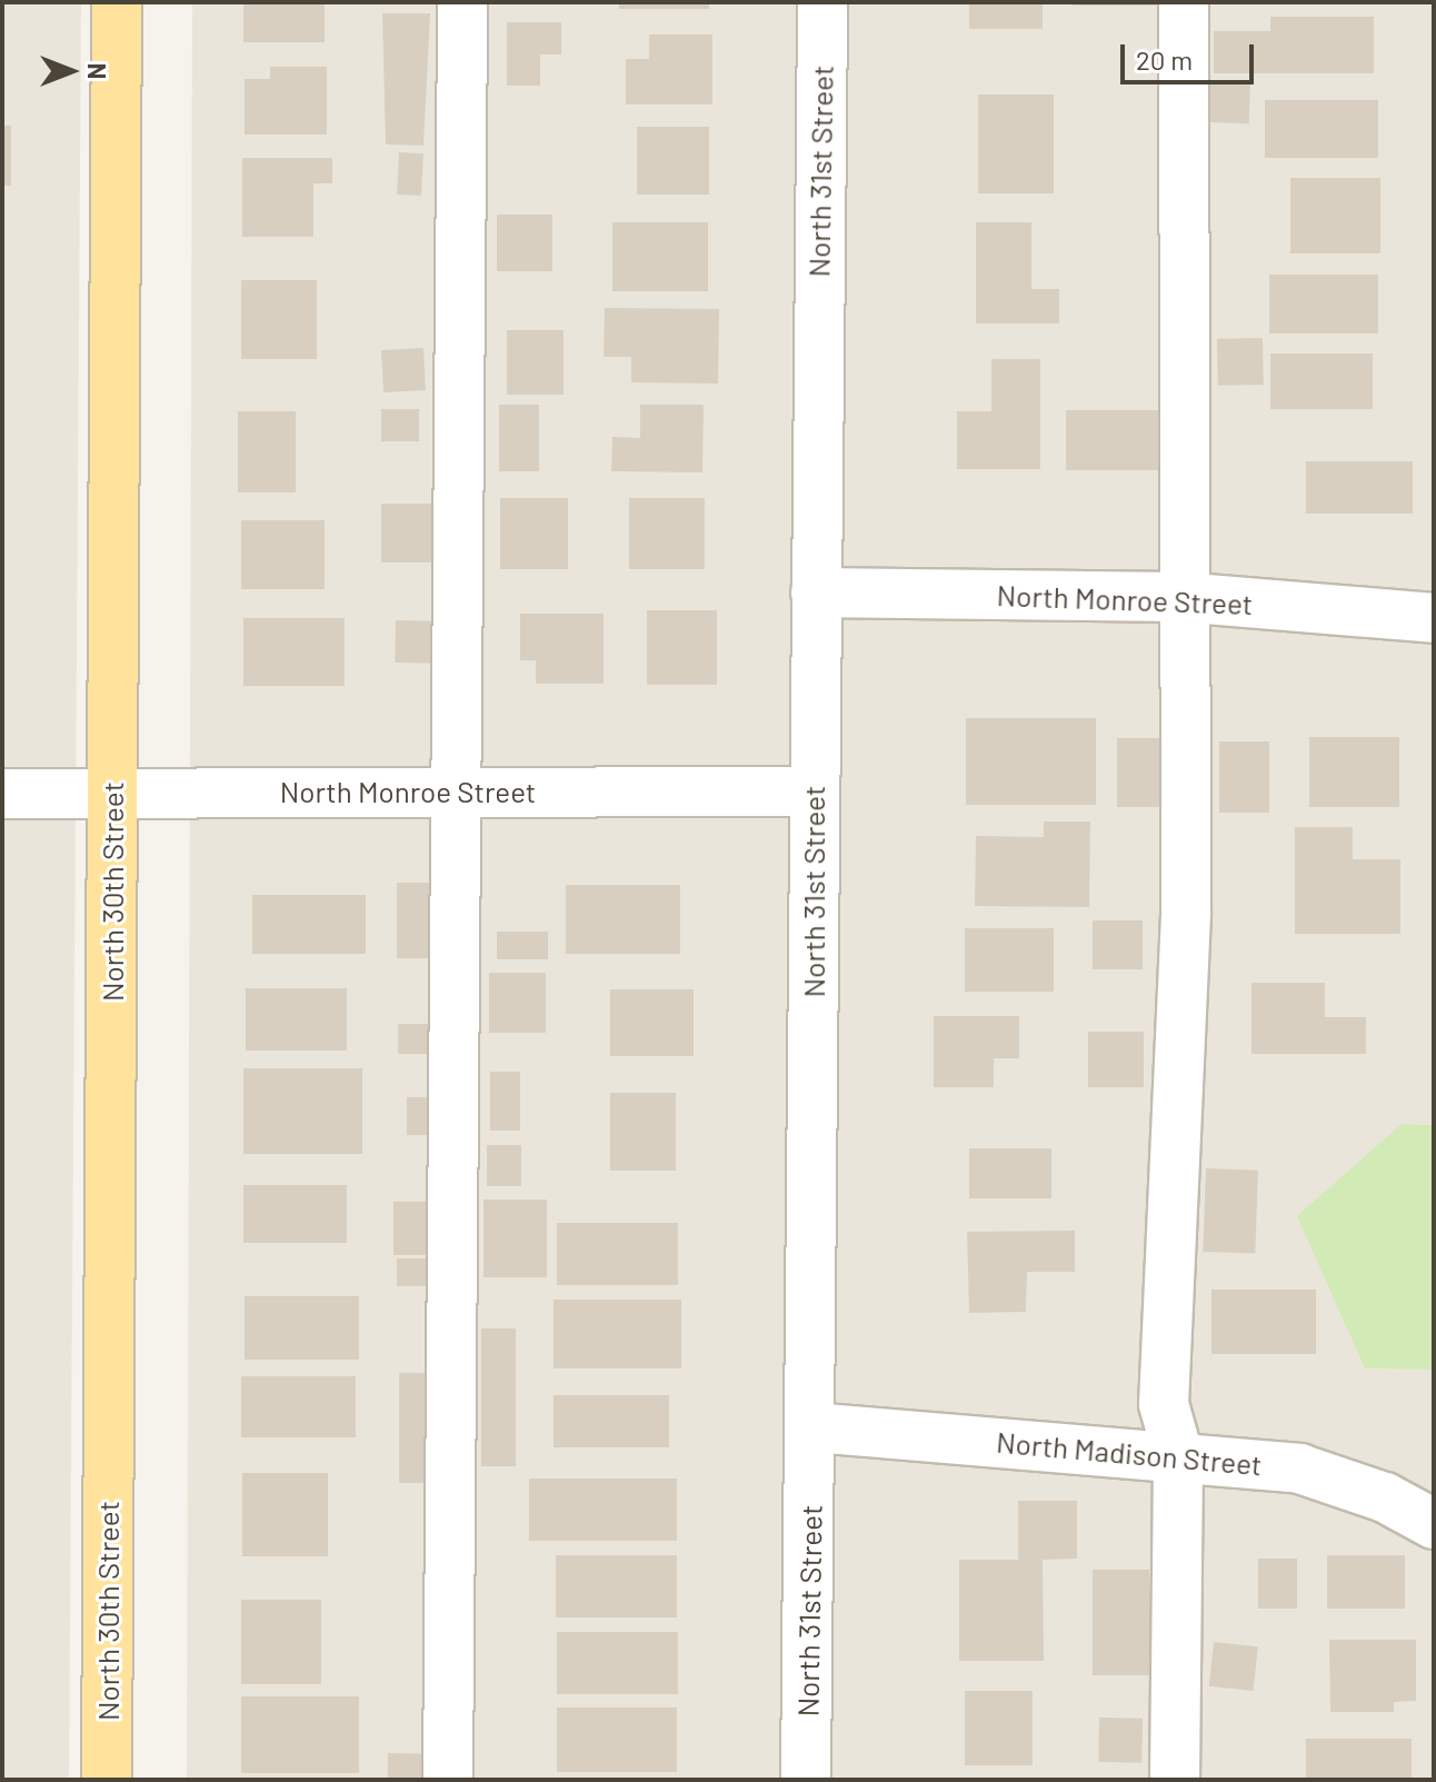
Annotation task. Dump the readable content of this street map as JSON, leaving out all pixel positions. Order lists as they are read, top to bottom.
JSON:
{
  "streets": {
    "main road": ["North 30th Street"],
    "street": ["North 31st Street", "North Monroe Street", "North Madison Street"]
  },
  "crossings": [
    ["North 31st Street", "North Monroe Street"],
    ["North 31st Street", "North Madison Street"],
    ["North Monroe Street", "North 30th Street"]
  ],
  "scale_bar": "20 m",
  "north": "right"
}
